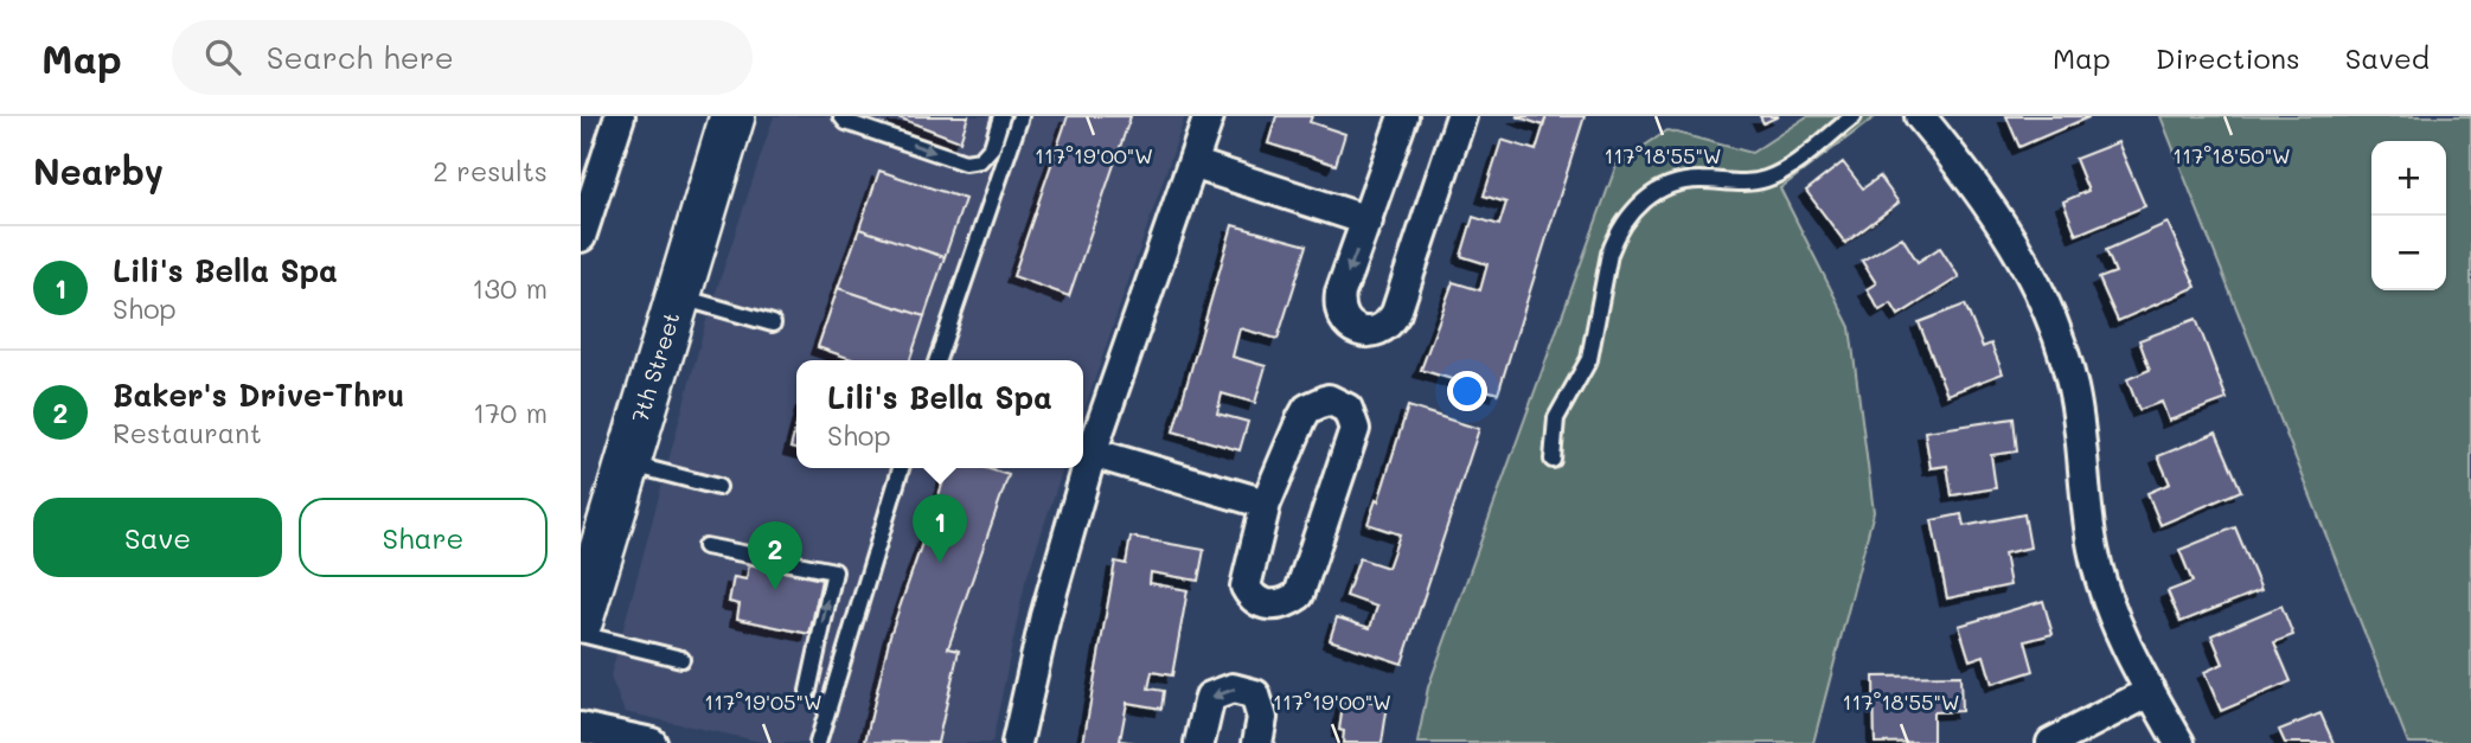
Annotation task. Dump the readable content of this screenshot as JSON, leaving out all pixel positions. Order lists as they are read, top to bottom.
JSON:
{
  "streets": {
    "main road": ["7th Street"]
  },
  "page": {
    "header": "Map",
    "search": "Search here",
    "nav": ["Map", "Directions", "Saved"],
    "heading": ["Nearby", "2 results"],
    "map_buttons": ["+", "−"],
    "list": [
      {
        "mark": "1",
        "name": "Lili's Bella Spa",
        "note": "Shop",
        "value": "130 m"
      },
      {
        "mark": "2",
        "name": "Baker's Drive-Thru",
        "note": "Restaurant",
        "value": "170 m"
      }
    ],
    "popup": ["Lili's Bella Spa", "Shop"],
    "buttons": ["Save", "Share"],
    "pins": ["1", "2"]
  },
  "coordinates": [
    "117°19'00\"W",
    "117°18'50\"W",
    "117°18'55\"W",
    "117°19'05\"W"
  ]
}
